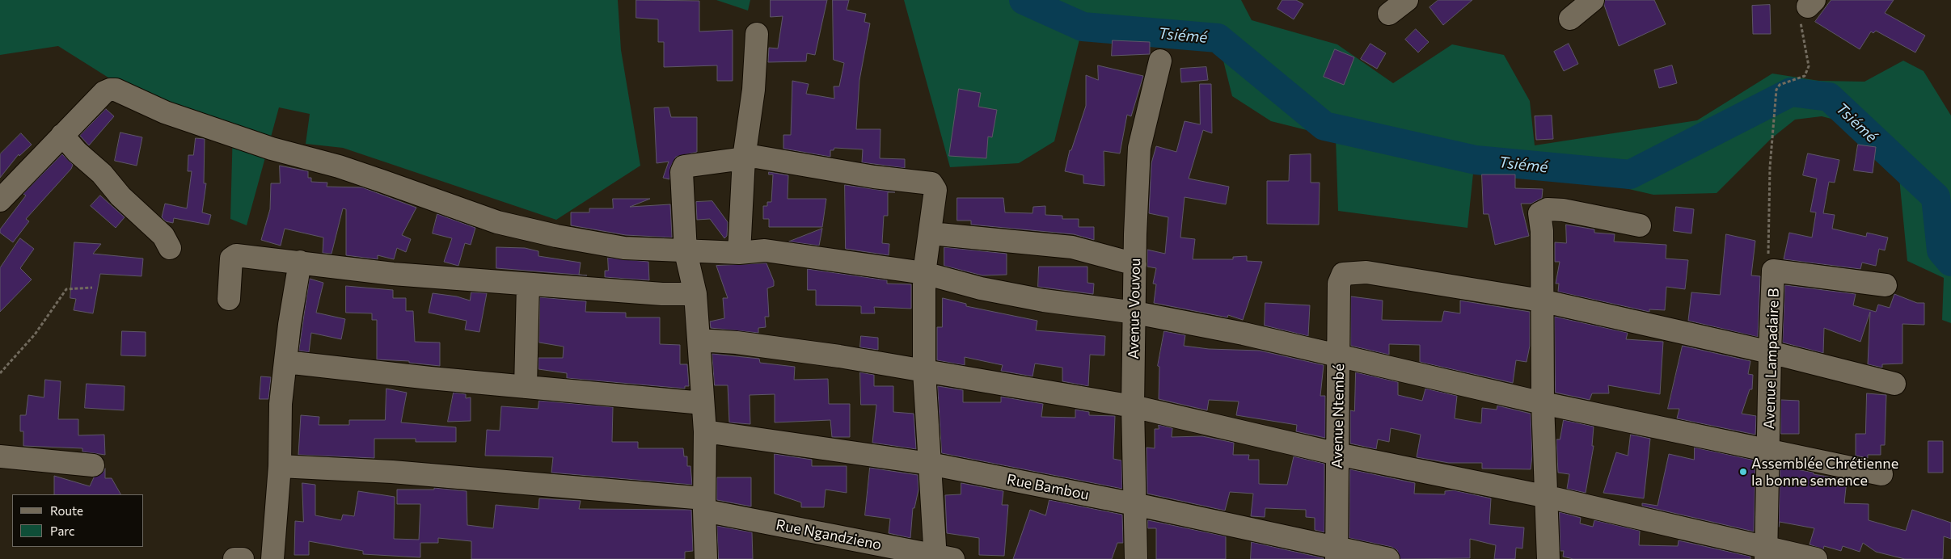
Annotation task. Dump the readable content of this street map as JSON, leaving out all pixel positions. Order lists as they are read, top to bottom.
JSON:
{
  "streets": {
    "street": [
      "Avenue Vouvou",
      "Avenue Lampadaire B",
      "Avenue Ntembé",
      "Rue Bambou",
      "Rue Ngandzieno"
    ]
  },
  "crossings": [
    ["Avenue Vouvou", "Rue Bambou"],
    ["Avenue Ntembé", "Rue Bambou"]
  ],
  "water": ["Tsiémé"],
  "places": ["Assemblée Chrétienne la bonne semence"],
  "legend": ["Route", "Parc"]
}
